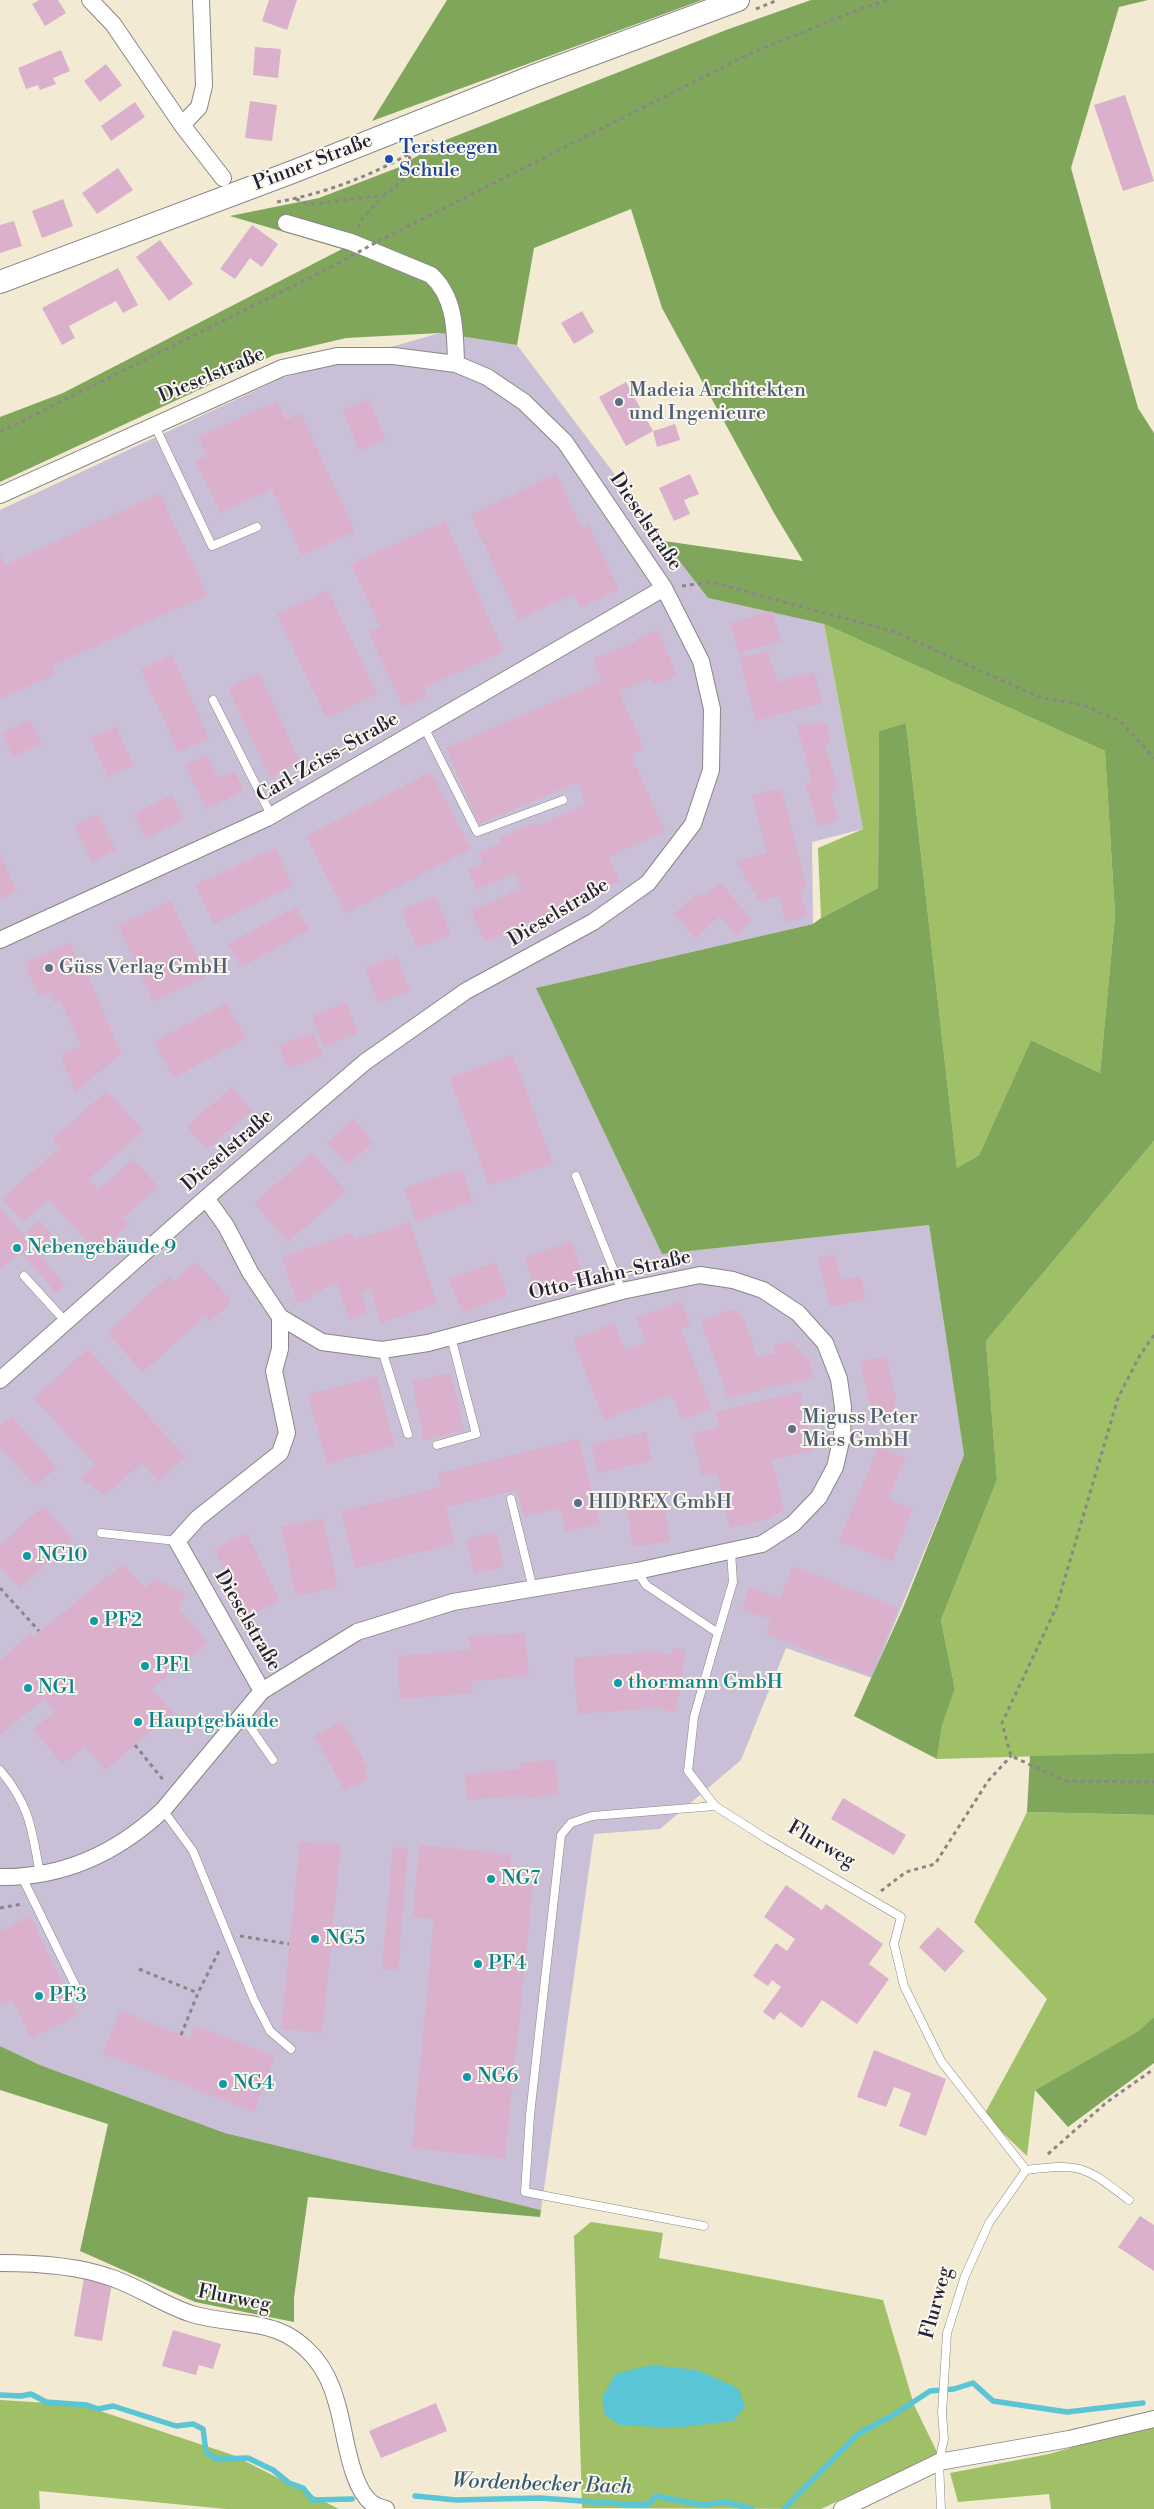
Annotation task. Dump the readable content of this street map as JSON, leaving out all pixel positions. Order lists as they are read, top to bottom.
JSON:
{
  "streets": {
    "street": [
      "Pinner Straße",
      "Dieselstraße",
      "Carl-Zeiss-Straße",
      "Otto-Hahn-Straße",
      "Flurweg"
    ]
  },
  "crossings": [
    ["Dieselstraße", "Carl-Zeiss-Straße"],
    ["Dieselstraße", "Otto-Hahn-Straße"],
    ["Otto-Hahn-Straße", "Flurweg"]
  ],
  "water": ["Wordenbecker Bach"],
  "places": [
    "Tersteegen Schule",
    "Madeia Architekten und Ingenieure",
    "Güss Verlag GmbH",
    "Nebengebäude 9",
    "Miguss Peter Mies GmbH",
    "HIDREX GmbH",
    "NG10",
    "PF2",
    "PF1",
    "thormann GmbH",
    "NG1",
    "Hauptgebäude",
    "NG7",
    "NG5",
    "PF4",
    "PF3",
    "NG6",
    "NG4"
  ]
}
